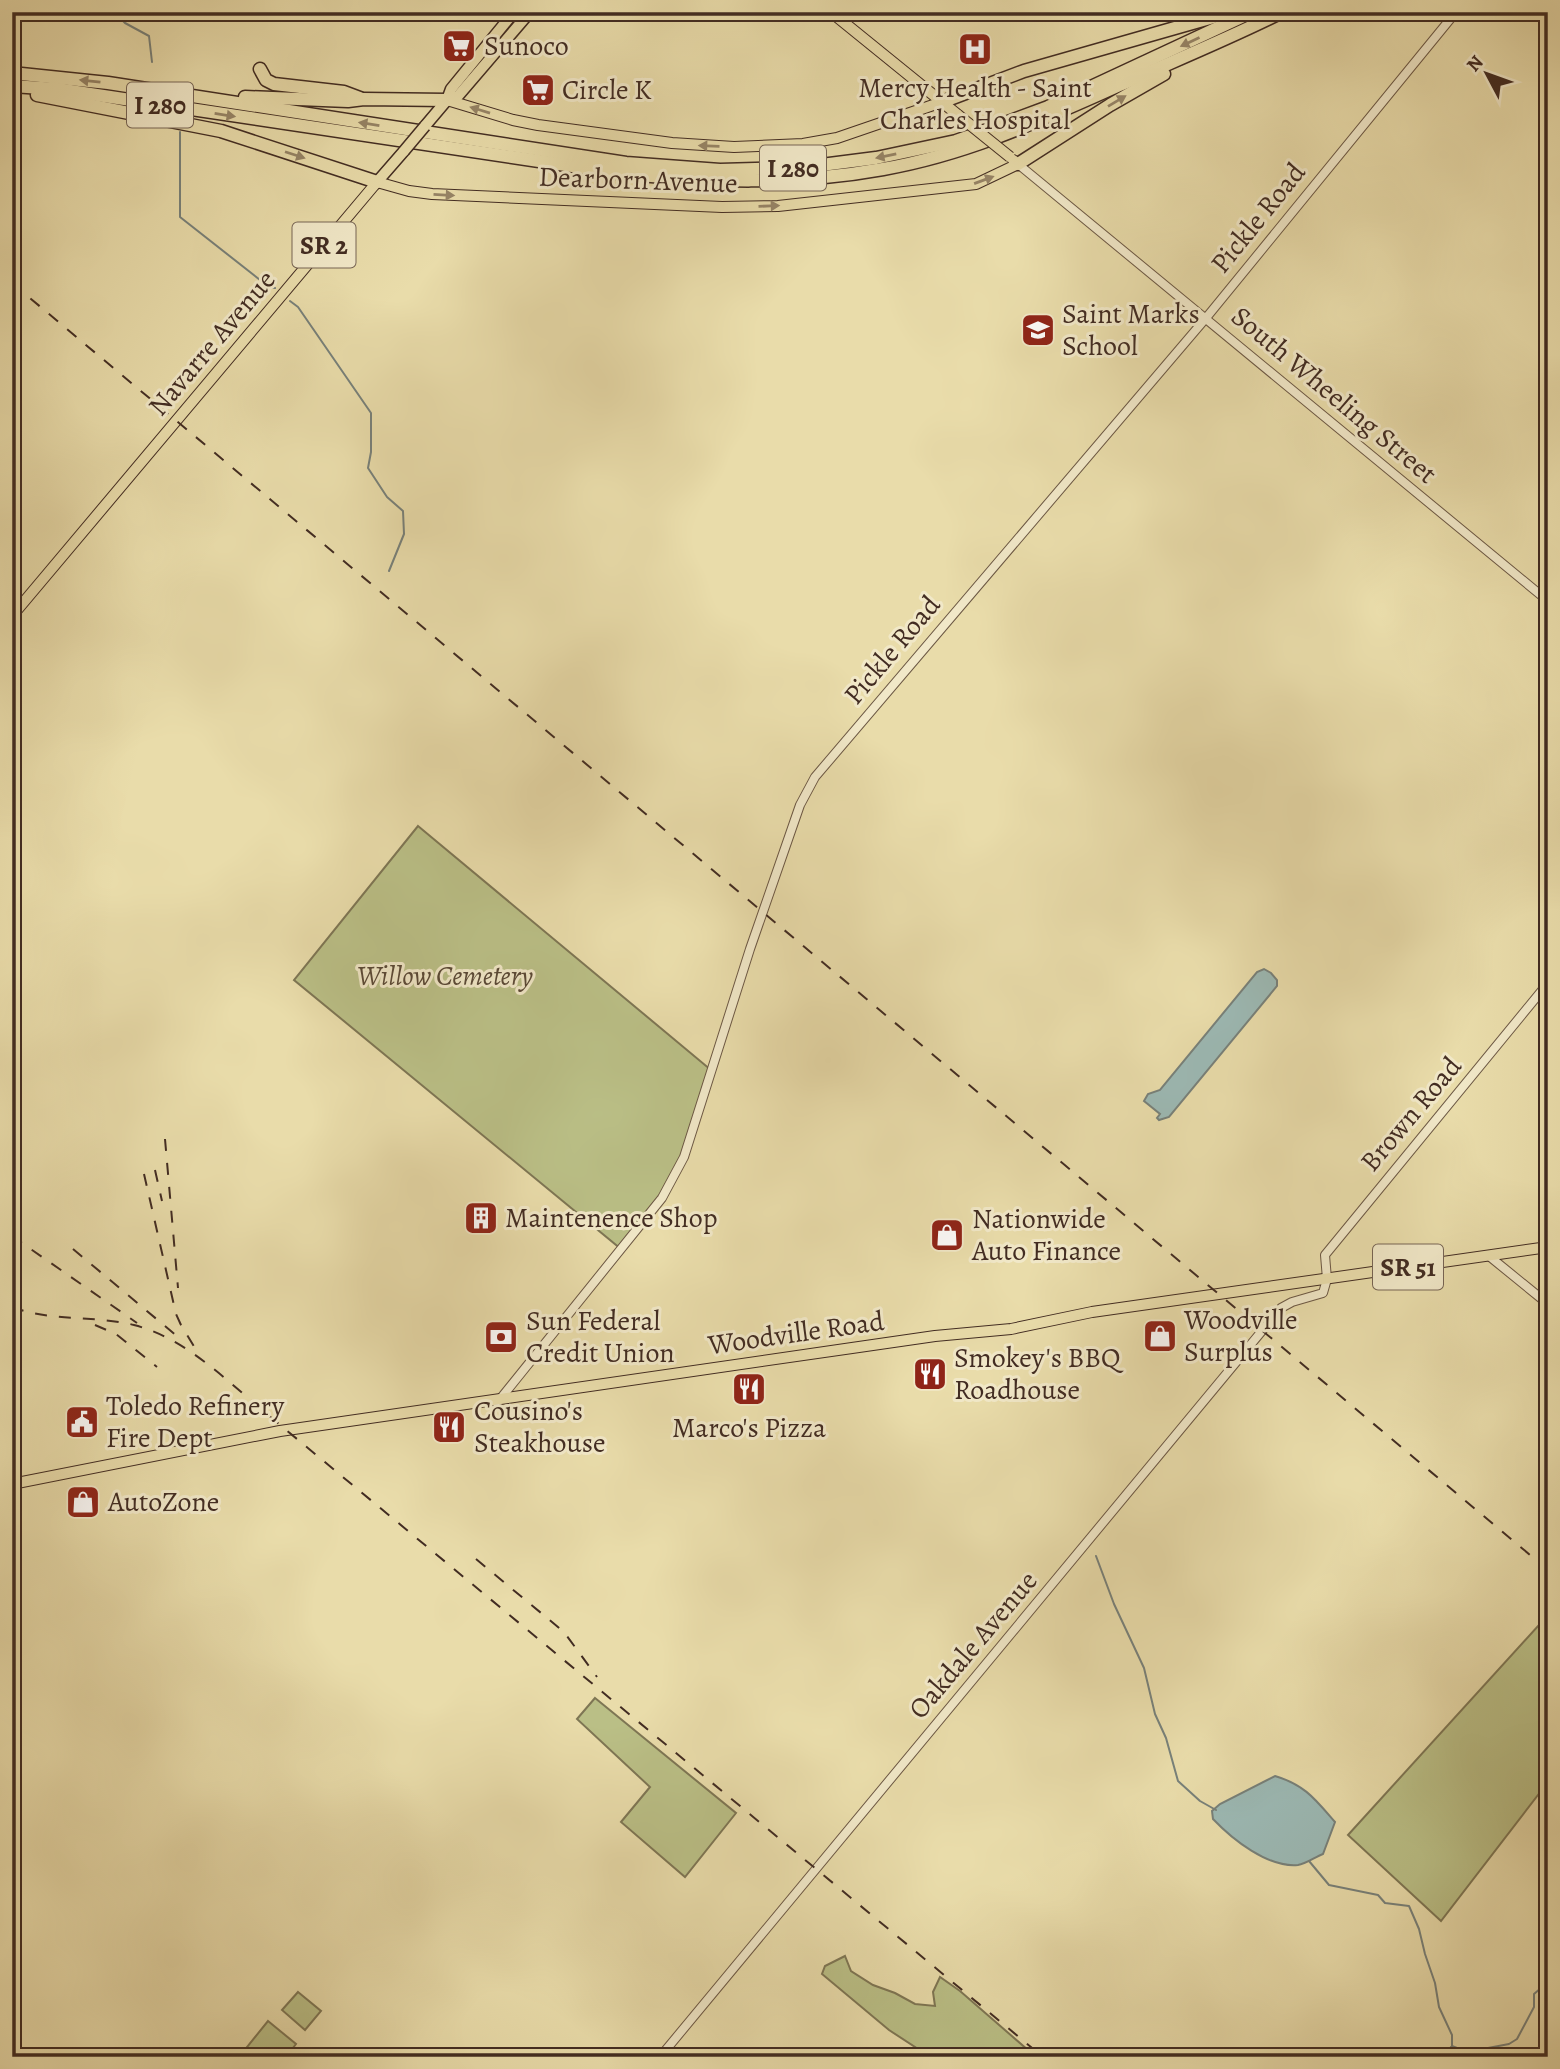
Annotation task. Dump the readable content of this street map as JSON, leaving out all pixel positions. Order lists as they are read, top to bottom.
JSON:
{
  "streets": {
    "highway": ["I 280", "SR 2", "Navarre Avenue"],
    "main road": [
      "Dearborn Avenue",
      "South Wheeling Street",
      "SR 51",
      "Woodville Road"
    ],
    "street": ["Pickle Road", "Brown Road", "Oakdale Avenue"]
  },
  "crossings": [
    ["Dearborn Avenue", "Navarre Avenue"],
    ["Dearborn Avenue", "South Wheeling Street"],
    ["Pickle Road", "South Wheeling Street"],
    ["Pickle Road", "Woodville Road"],
    ["Brown Road", "Woodville Road"],
    ["Brown Road", "Oakdale Avenue"],
    ["Woodville Road", "Oakdale Avenue"]
  ],
  "parks": ["Willow Cemetery"],
  "places": {
    "supermarket": ["Sunoco", "Circle K"],
    "hospital": ["Mercy Health - Saint Charles Hospital"],
    "school or university": ["Saint Marks School"],
    "building": ["Maintenence Shop"],
    "shop": ["Nationwide Auto Finance", "Woodville Surplus", "AutoZone"],
    "bank": ["Sun Federal Credit Union"],
    "restaurant": ["Smokey's BBQ Roadhouse", "Marco's Pizza", "Cousino's Steakhouse"],
    "public building": ["Toledo Refinery Fire Dept"]
  },
  "north": "top left"
}
